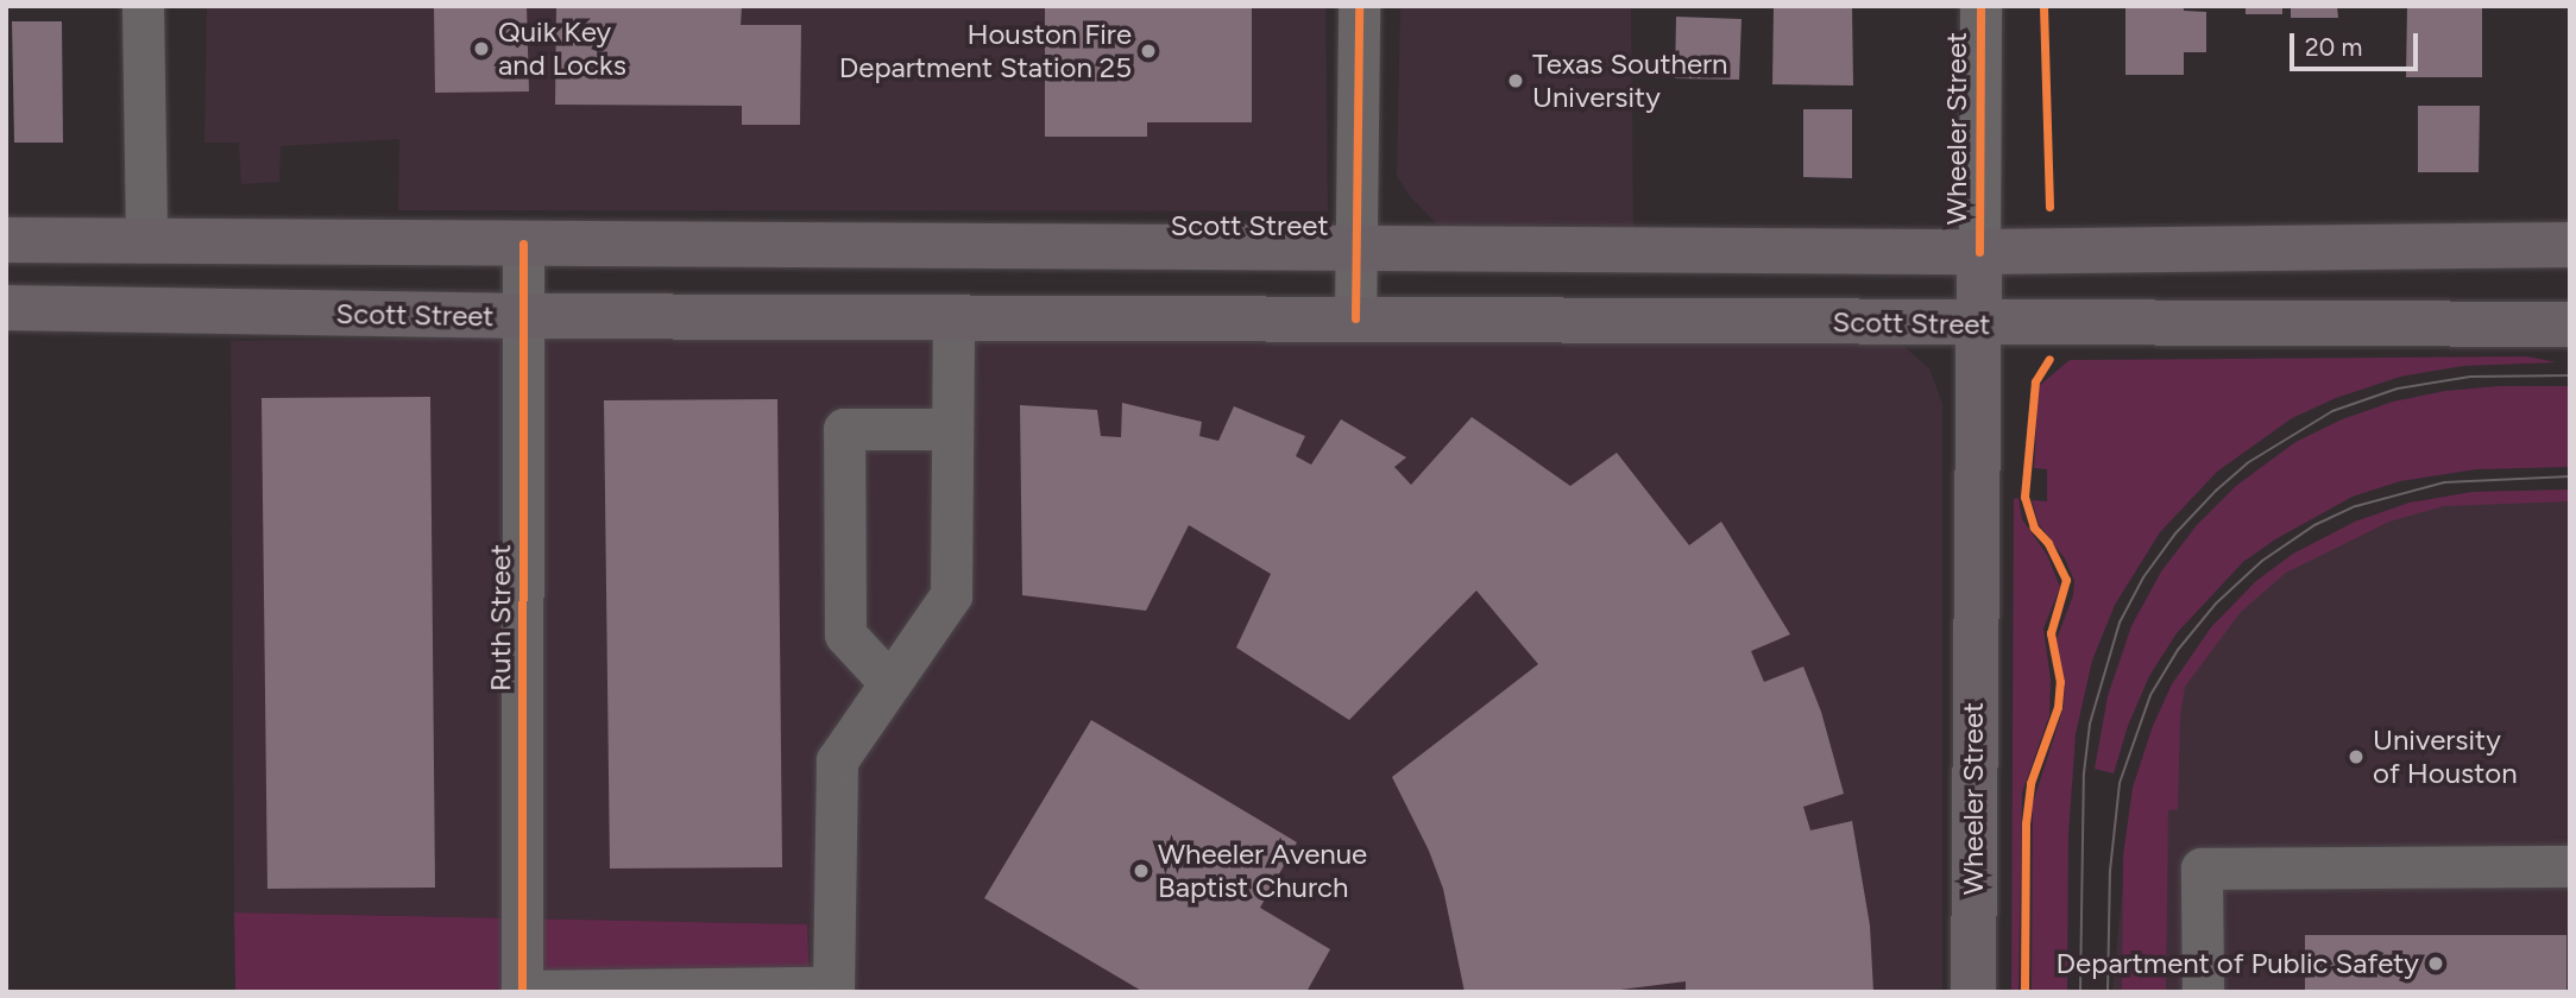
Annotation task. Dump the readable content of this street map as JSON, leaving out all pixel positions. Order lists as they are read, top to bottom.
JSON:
{
  "streets": {
    "main road": ["Wheeler Street", "Scott Street"],
    "street": ["Ruth Street"]
  },
  "crossings": [
    ["Wheeler Street", "Scott Street"],
    ["Scott Street", "Ruth Street"]
  ],
  "places": [
    "Quik Key and Locks",
    "Houston Fire Department Station 25",
    "Texas Southern University",
    "University of Houston",
    "Wheeler Avenue Baptist Church",
    "Department of Public Safety"
  ],
  "scale_bar": "20 m"
}
